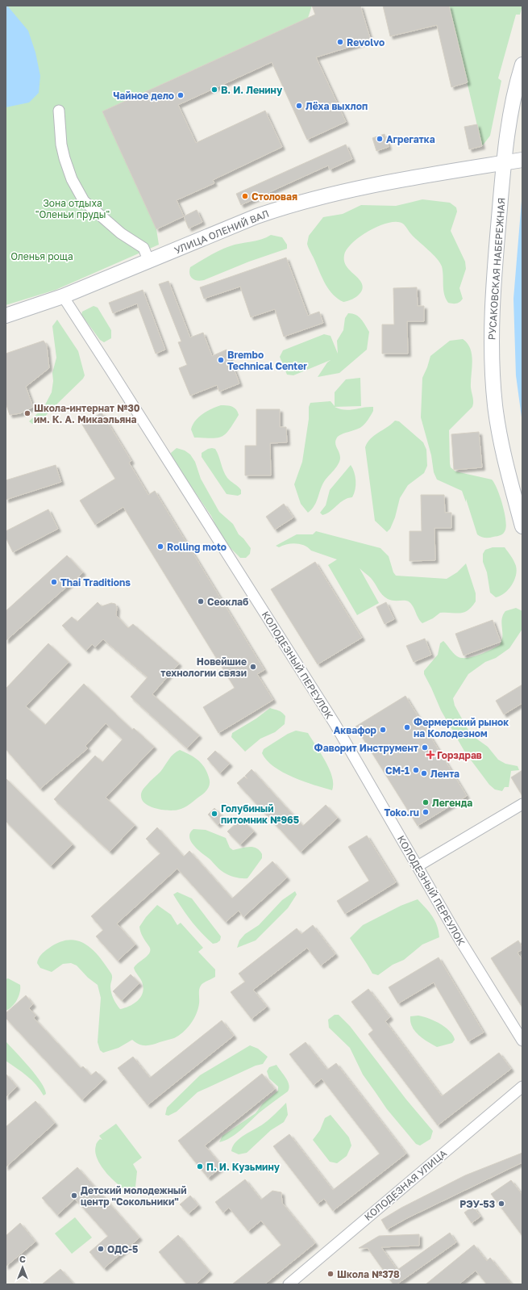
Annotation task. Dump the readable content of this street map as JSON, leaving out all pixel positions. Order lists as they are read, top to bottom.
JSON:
{
  "streets": {
    "main road": ["УЛИЦА ОЛЕНИЙ ВАЛ", "РУСАКОВСКАЯ НАБЕРЕЖНАЯ"],
    "street": ["КОЛОДЕЗНЫЙ ПЕРЕУЛОК", "КОЛОДЕЗНАЯ УЛИЦА"]
  },
  "crossings": [
    ["УЛИЦА ОЛЕНИЙ ВАЛ", "РУСАКОВСКАЯ НАБЕРЕЖНАЯ"],
    ["УЛИЦА ОЛЕНИЙ ВАЛ", "КОЛОДЕЗНЫЙ ПЕРЕУЛОК"]
  ],
  "parks": ["Зона отдыха \"Оленьи пруды\"", "Оленья роща"],
  "places": {
    "other": [
      "Revolvo",
      "В. И. Ленину",
      "Чайное дело",
      "Лёха выхлоп",
      "Агрегатка",
      "Столовая",
      "Brembo Technical Center",
      "Школа-интернат №30 им. К. А. Микаэльяна",
      "Rolling moto",
      "Thai Traditions",
      "Сеоклаб",
      "Новейшие технологии связи",
      "Фермерский рынок на Колодезном",
      "Аквафор",
      "Фаворит Инструмент",
      "СМ-1",
      "Лента",
      "Легенда",
      "Toko.ru",
      "Голубиный питомник №965",
      "П. И. Кузьмину",
      "Детский молодежный центр \"Сокольники\"",
      "РЭУ-53",
      "ОДС-5",
      "Школа №378"
    ],
    "health": ["Горздрав"]
  },
  "north": "top"
}
